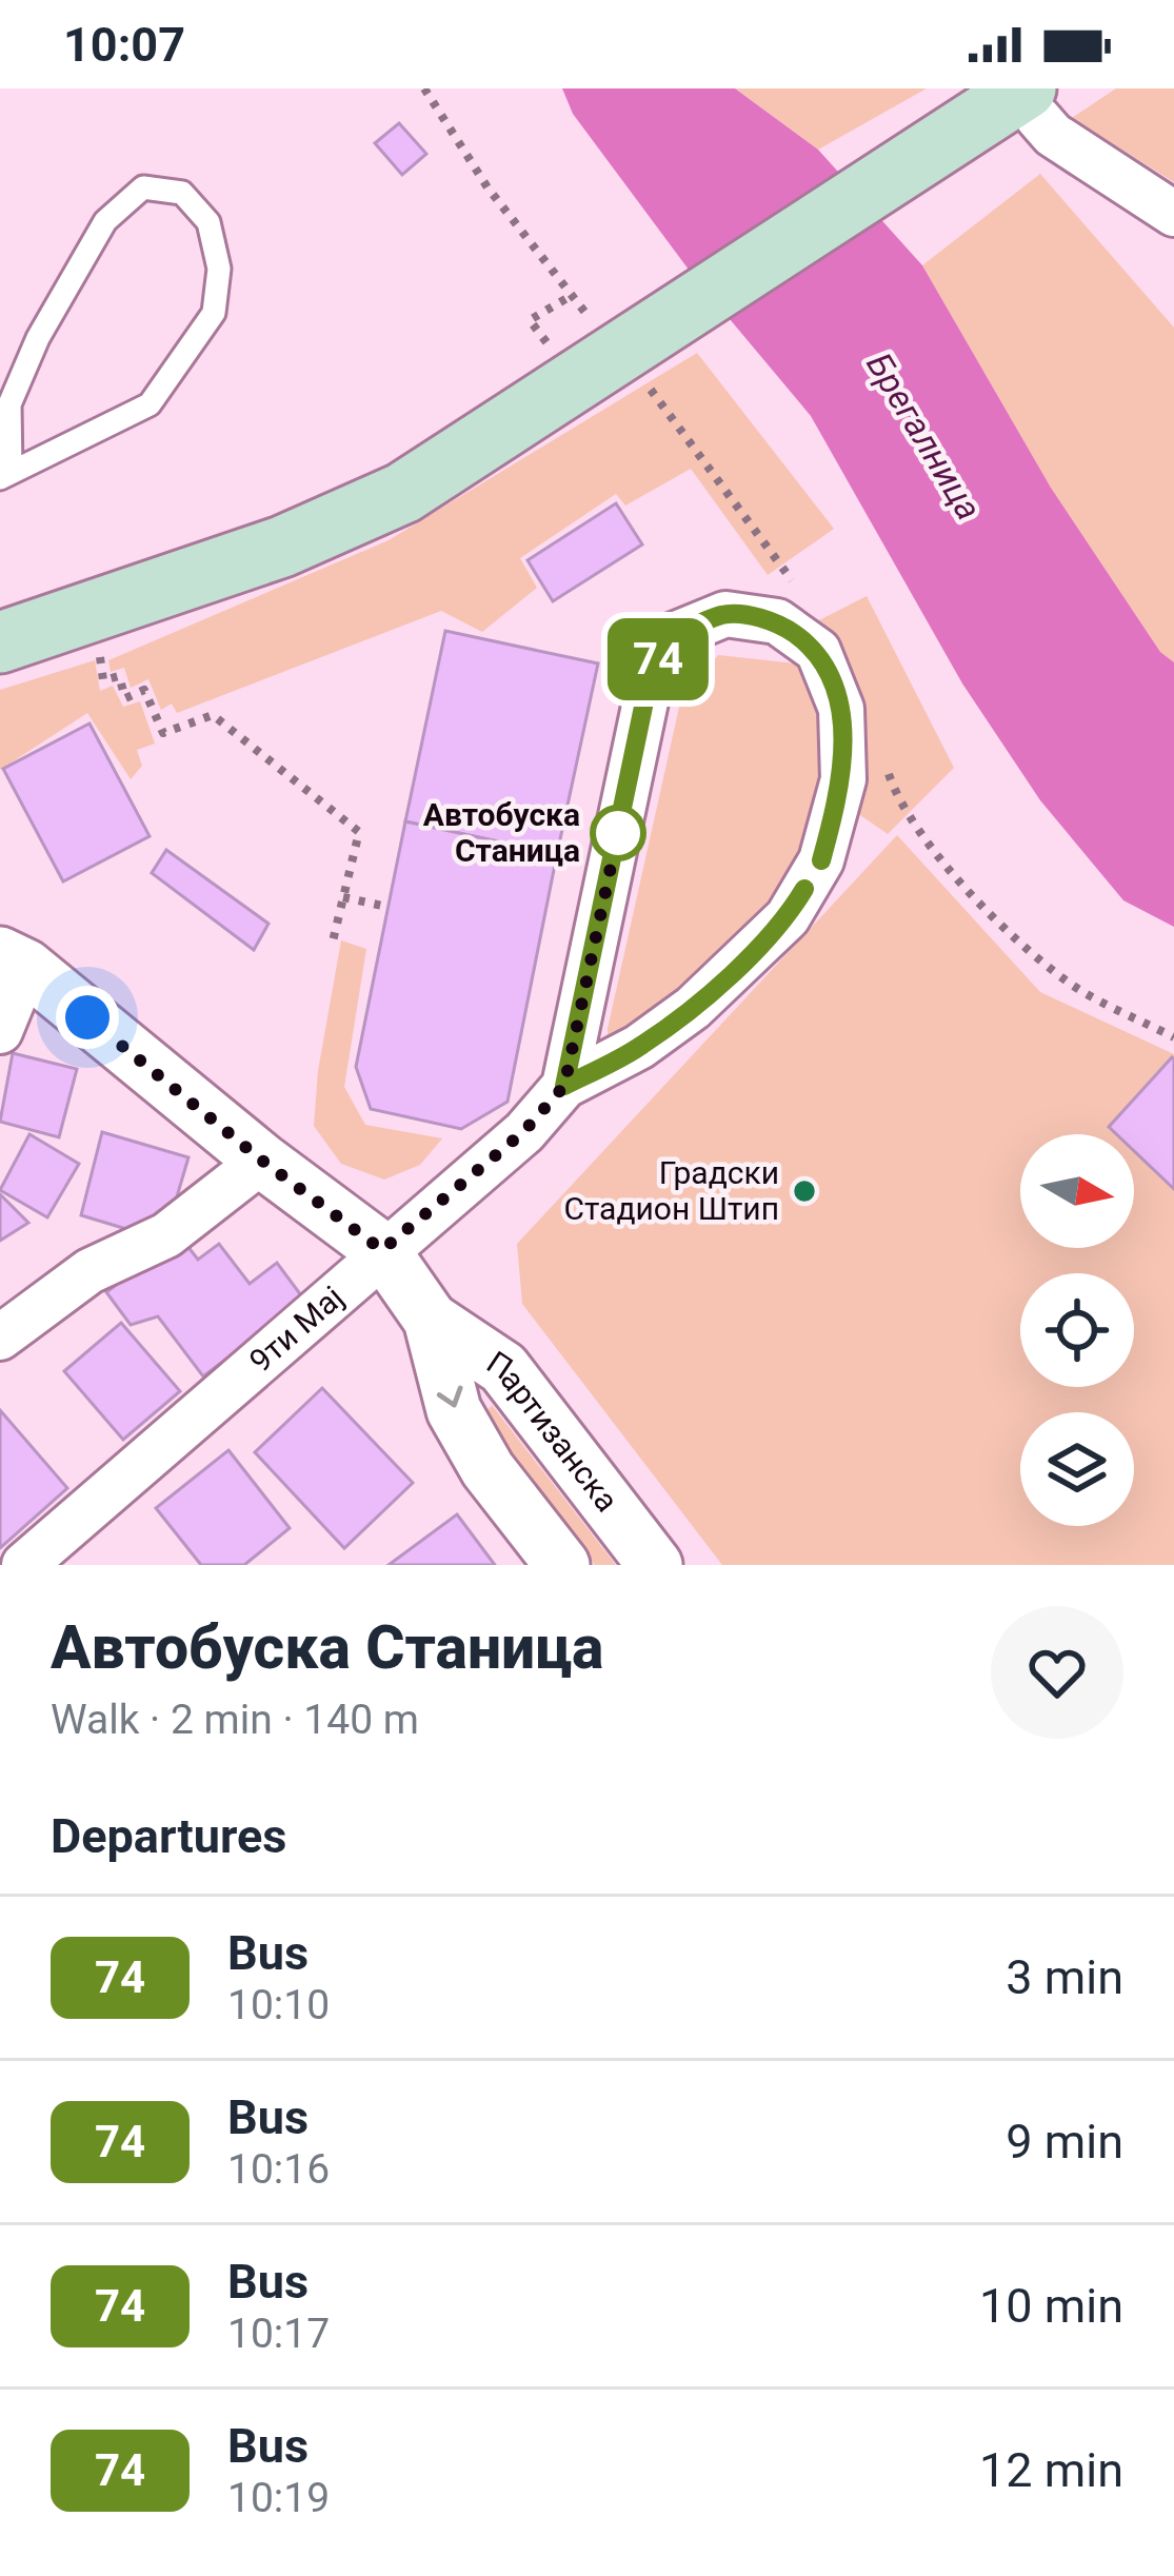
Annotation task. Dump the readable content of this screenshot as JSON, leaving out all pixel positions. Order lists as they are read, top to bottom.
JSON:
{
  "streets": {
    "street": ["9ти Мај", "Партизанска"]
  },
  "crossings": [
    ["9ти Мај", "Партизанска"]
  ],
  "water": ["Брегалница"],
  "places": ["Автобуска Станица", "Градски Стадион Штип"],
  "lines": ["bus line 74"],
  "north": "right",
  "page": {
    "status": "10:07",
    "on_map": "74",
    "heading": [
      ["Автобуска Станица", "Walk · 2 min · 140 m"],
      "Departures"
    ],
    "list": [
      {
        "mark": "74",
        "name": "Bus",
        "note": "10:10",
        "value": "3 min"
      },
      {
        "mark": "74",
        "name": "Bus",
        "note": "10:16",
        "value": "9 min"
      },
      {
        "mark": "74",
        "name": "Bus",
        "note": "10:17",
        "value": "10 min"
      },
      {
        "mark": "74",
        "name": "Bus",
        "note": "10:19",
        "value": "12 min"
      }
    ]
  }
}
